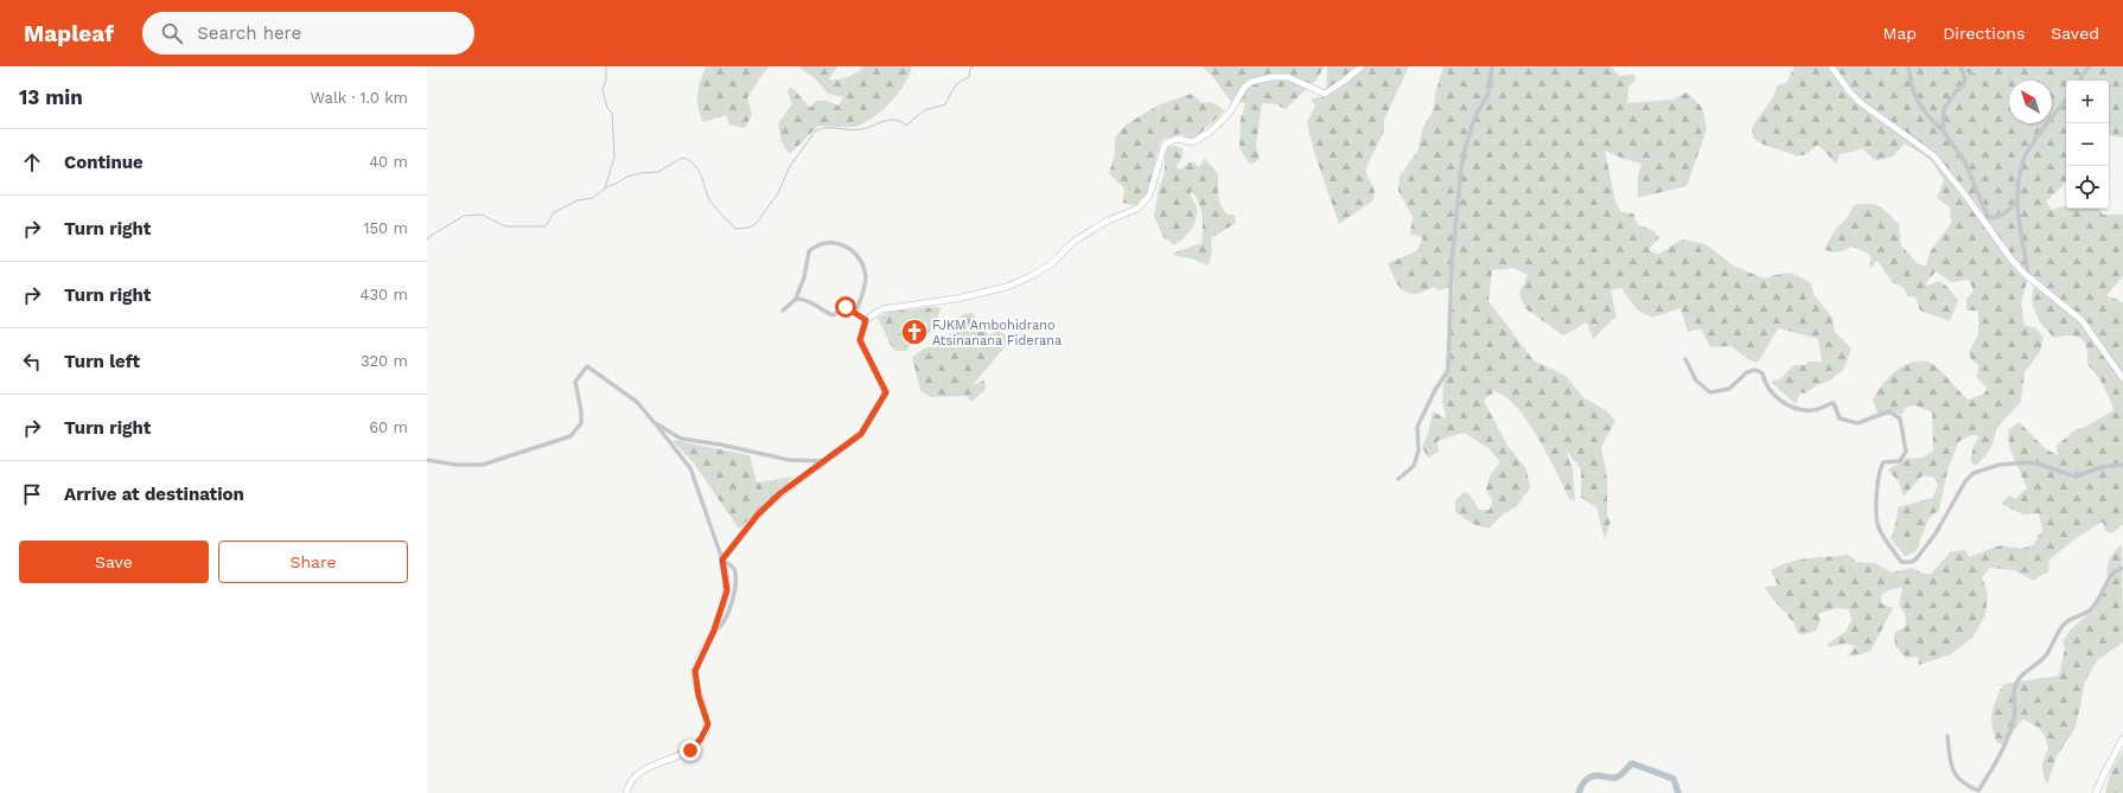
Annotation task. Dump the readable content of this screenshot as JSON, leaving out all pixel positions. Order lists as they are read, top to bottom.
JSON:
{
  "places": {
    "church": ["FJKM Ambohidrano Atsinanana Fiderana"]
  },
  "north": "top left",
  "page": {
    "header": "Mapleaf",
    "search": "Search here",
    "nav": ["Map", "Directions", "Saved"],
    "heading": ["13 min", "Walk · 1.0 km"],
    "map_buttons": ["+", "−"],
    "list": [
      ["Continue", "40 m"],
      ["Turn right", "150 m"],
      ["Turn right", "430 m"],
      ["Turn left", "320 m"],
      ["Turn right", "60 m"],
      "Arrive at destination"
    ],
    "buttons": ["Save", "Share"]
  }
}
